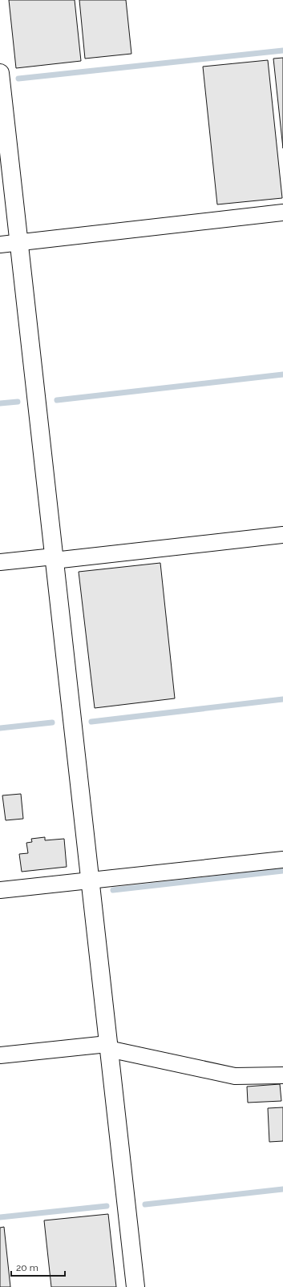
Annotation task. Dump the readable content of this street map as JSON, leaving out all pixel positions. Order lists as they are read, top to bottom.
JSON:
{
  "scale_bar": "20 m"
}
